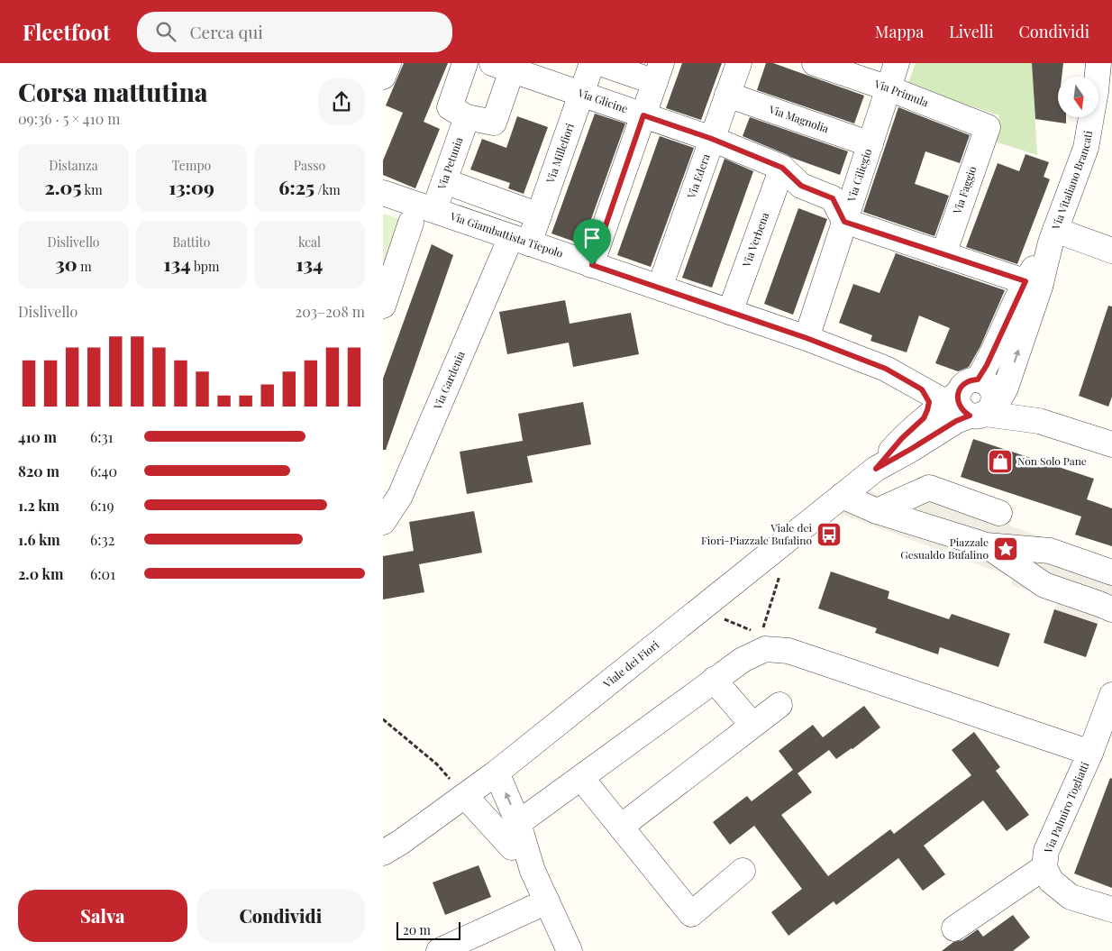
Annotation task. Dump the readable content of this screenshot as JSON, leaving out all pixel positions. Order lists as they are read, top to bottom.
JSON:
{
  "streets": {
    "street": [
      "Via Primula",
      "Via Glicine",
      "Via Magnolia",
      "Via Millefiori",
      "Via Petunia",
      "Via Ciliegio",
      "Via Edera",
      "Via Vitaliano Brancati",
      "Via Faggio",
      "Via Giambattista Tiepolo",
      "Via Verbena",
      "Via Gardenia",
      "Viale dei Fiori",
      "Via Palmiro Togliatti"
    ]
  },
  "crossings": [
    ["Via Primula", "Via Ciliegio"],
    ["Via Primula", "Via Faggio"],
    ["Via Glicine", "Via Millefiori"],
    ["Via Glicine", "Via Ciliegio"],
    ["Via Glicine", "Via Edera"],
    ["Via Glicine", "Via Verbena"],
    ["Via Magnolia", "Via Ciliegio"],
    ["Via Magnolia", "Via Edera"],
    ["Via Millefiori", "Via Giambattista Tiepolo"],
    ["Via Millefiori", "Via Gardenia"],
    ["Via Petunia", "Via Giambattista Tiepolo"],
    ["Via Ciliegio", "Via Giambattista Tiepolo"],
    ["Via Edera", "Via Giambattista Tiepolo"],
    ["Via Giambattista Tiepolo", "Via Verbena"],
    ["Via Giambattista Tiepolo", "Via Gardenia"]
  ],
  "places": {
    "shop": ["Non Solo Pane"],
    "bus stop": ["Viale dei Fiori-Piazzale Bufalino"],
    "place": ["Piazzale Gesualdo Bufalino"]
  },
  "scale_bar": "20 m",
  "north": "bottom",
  "page": {
    "header": "Fleetfoot",
    "search": "Cerca qui",
    "nav": ["Mappa", "Livelli", "Condividi"],
    "heading": ["Corsa mattutina", "09:36 · 5 × 410 m"],
    "stats": [
      ["Distanza", "2.05 km"],
      ["Tempo", "13:09"],
      ["Passo", "6:25 /km"],
      ["Dislivello", "30 m"],
      ["Battito", "134 bpm"],
      ["kcal", "134"]
    ],
    "chart": ["Dislivello", "203–208 m"],
    "list": [
      {
        "name": "410 m",
        "note": "6:31"
      },
      {
        "name": "820 m",
        "note": "6:40"
      },
      {
        "name": "1.2 km",
        "note": "6:19"
      },
      {
        "name": "1.6 km",
        "note": "6:32"
      },
      {
        "name": "2.0 km",
        "note": "6:01"
      }
    ],
    "buttons": ["Salva", "Condividi"],
    "scale": "20 m"
  }
}
